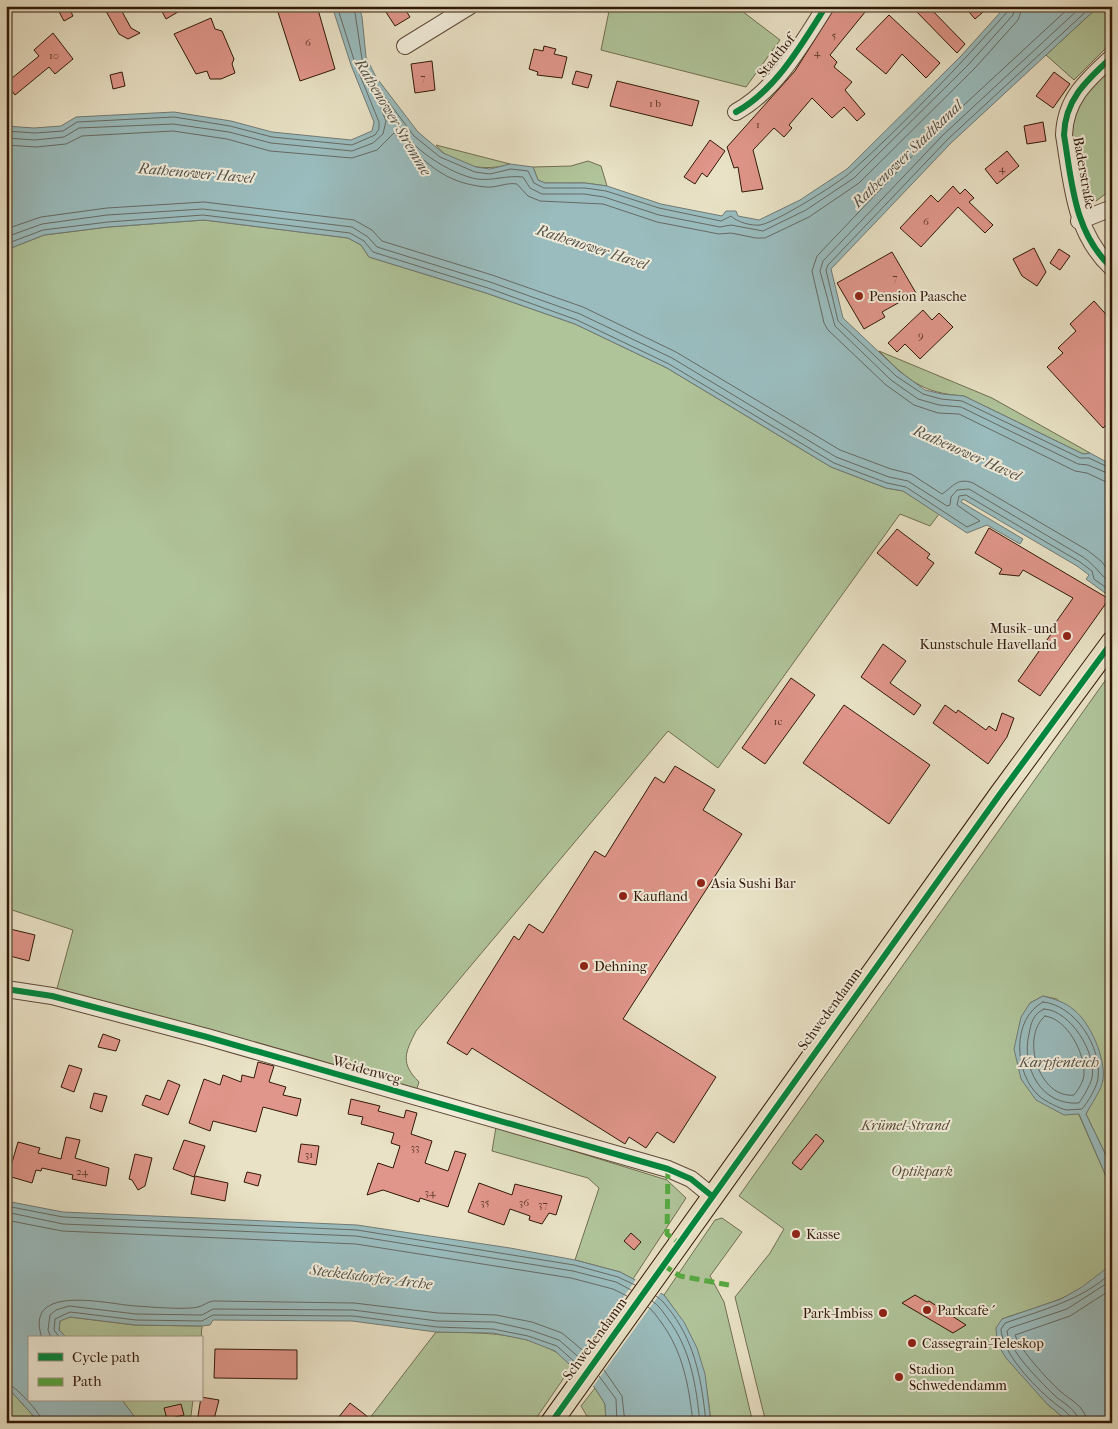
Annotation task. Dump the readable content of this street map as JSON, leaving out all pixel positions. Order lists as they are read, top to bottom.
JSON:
{
  "streets": {
    "main road": ["Schwedendamm"],
    "street": ["Stadthof", "Baderstraße", "Weidenweg"]
  },
  "crossings": [
    ["Schwedendamm", "Weidenweg"]
  ],
  "water": [
    "Rathenower Stremme",
    "Rathenower Stadtkanal",
    "Rathenower Havel",
    "Karpfenteich",
    "Steckelsdorfer Arche"
  ],
  "parks": ["Krümel-Strand", "Optikpark"],
  "places": [
    "Pension Paasche",
    "Musik- und Kunstschule Havelland",
    "Asia Sushi Bar",
    "Kaufland",
    "Dehning",
    "Kasse",
    "Parkcafe´",
    "Park-Imbiss",
    "Cassegrain-Teleskop",
    "Stadion Schwedendamm"
  ],
  "house_numbers": [
    "5",
    "6",
    "4",
    "10",
    "7",
    "1 b",
    "1",
    "4",
    "6",
    "7",
    "9",
    "1c",
    "33",
    "31",
    "24",
    "34",
    "35",
    "36",
    "37"
  ],
  "legend": ["Cycle path", "Path"]
}
